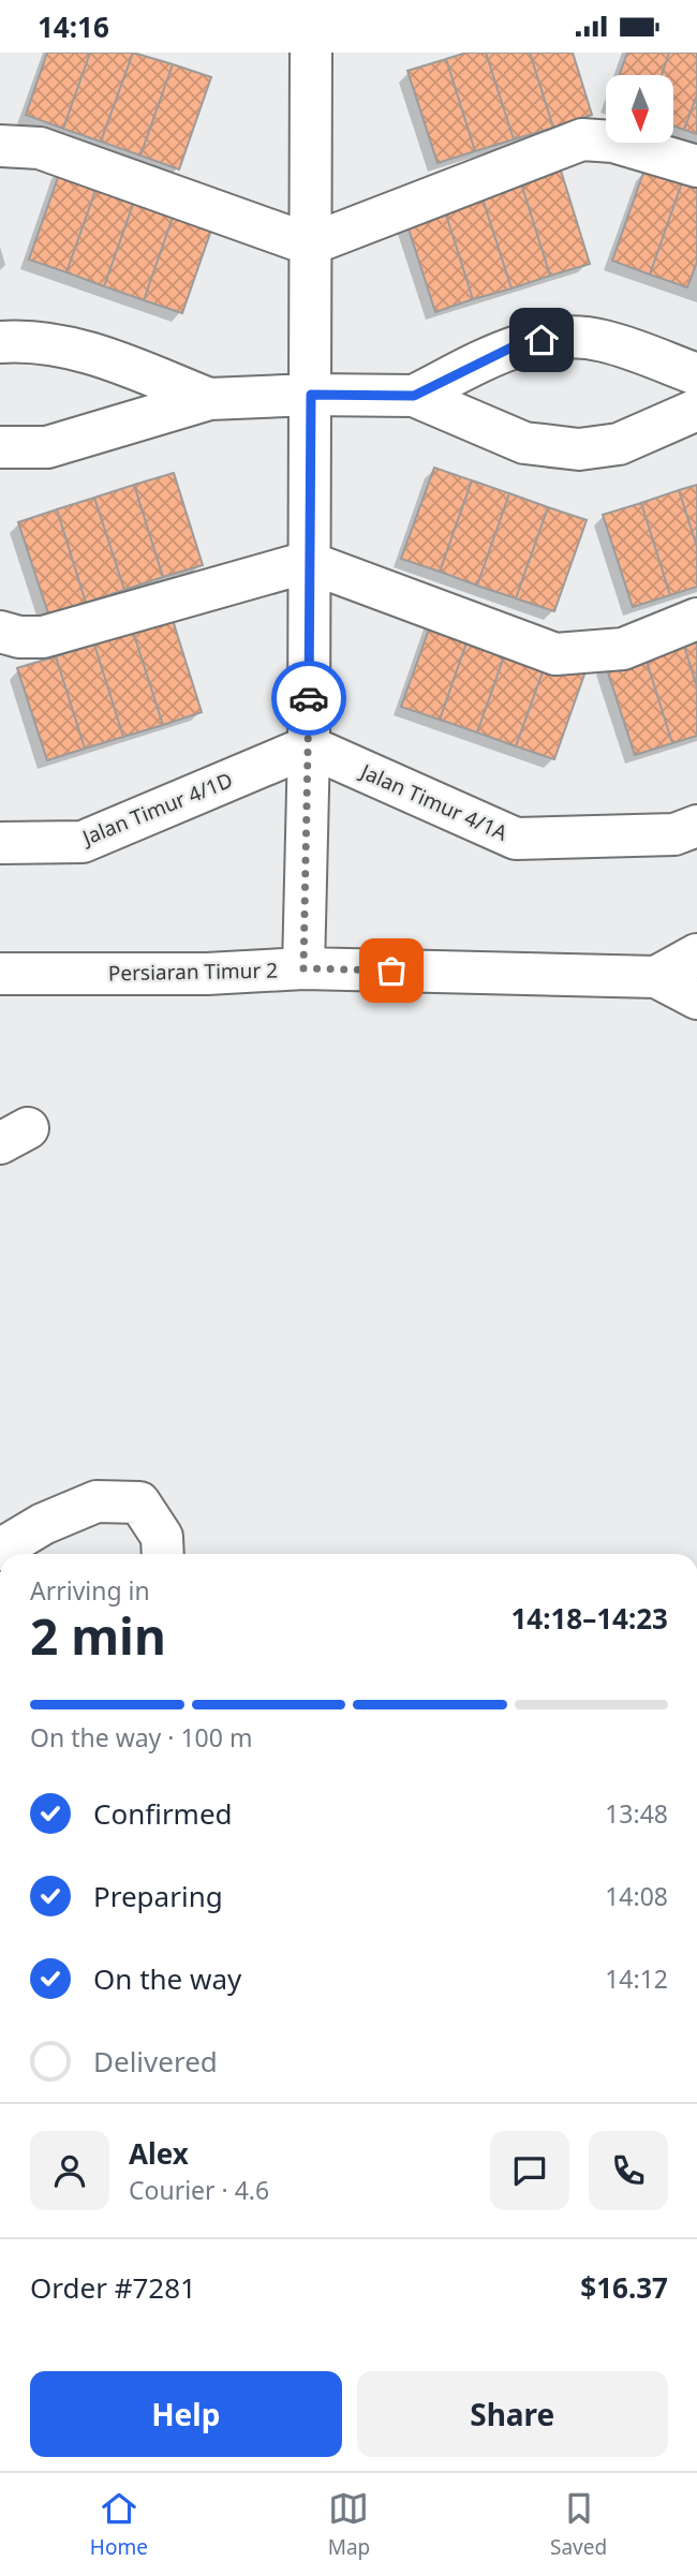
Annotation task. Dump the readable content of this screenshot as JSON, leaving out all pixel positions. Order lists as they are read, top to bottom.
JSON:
{
  "streets": {
    "street": ["Jalan Timur 4/1A", "Jalan Timur 4/1D", "Persiaran Timur 2"]
  },
  "crossings": [
    ["Jalan Timur 4/1A", "Jalan Timur 4/1D"]
  ],
  "north": "bottom",
  "page": {
    "status": "14:16",
    "heading": ["2 min", "Arriving in", "14:18–14:23"],
    "panel": [
      "Alex",
      "Courier · 4.6",
      "Order #7281",
      "$16.37"
    ],
    "bar": "On the way · 100 m",
    "list": [
      ["Confirmed", "13:48"],
      ["Preparing", "14:08"],
      ["On the way", "14:12"],
      "Delivered"
    ],
    "buttons": ["Help", "Share"],
    "tabs": ["Home", "Map", "Saved"]
  }
}
